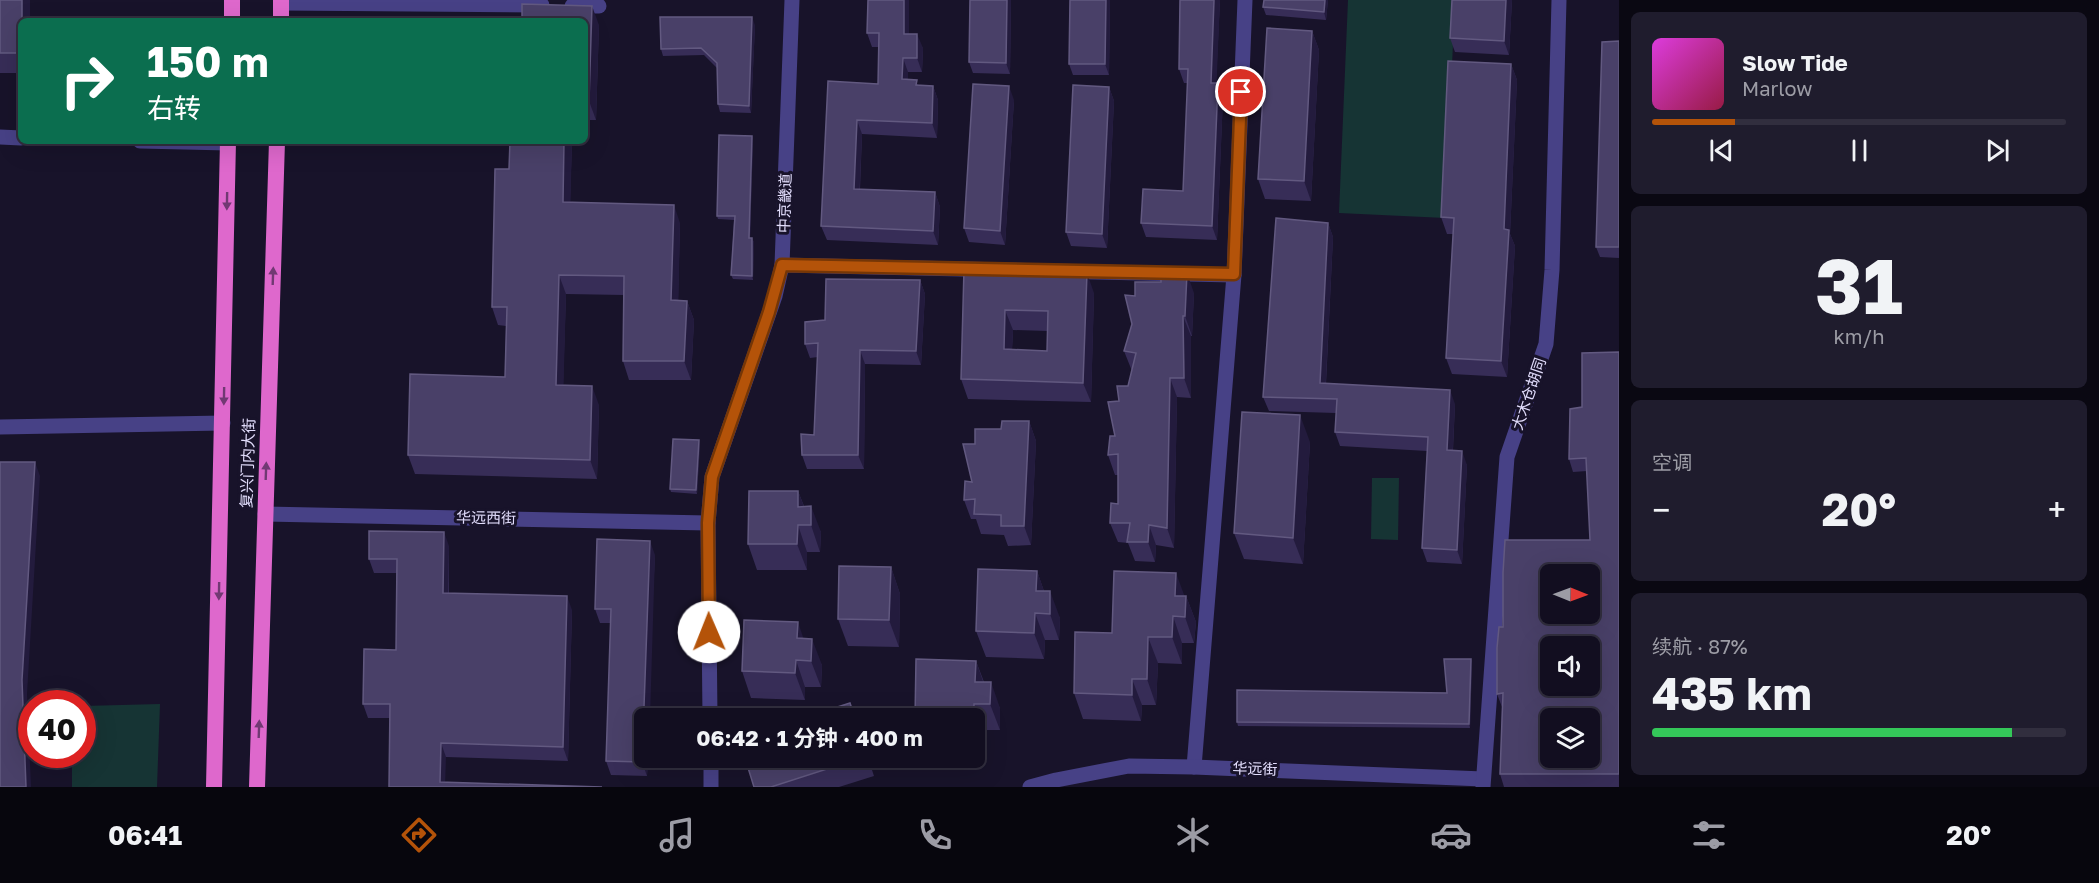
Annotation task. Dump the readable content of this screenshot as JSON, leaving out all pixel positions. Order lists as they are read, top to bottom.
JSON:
{
  "streets": {
    "highway": ["复兴门内大街"],
    "street": [
      "中京畿道",
      "大木仓胡同",
      "华远西街",
      "华远街"
    ]
  },
  "crossings": [
    ["中京畿道", "华远西街"],
    ["大木仓胡同", "华远街"],
    ["复兴门内大街", "华远西街"]
  ],
  "north": "right",
  "page": {
    "turn": ["150 m", "右转"],
    "song": ["Slow Tide", "Marlow"],
    "tile": [
      ["31", "km/h"],
      "空调",
      ["续航 · 87%", "435 km"]
    ],
    "heat": ["−", "20°", "+"],
    "limit": "40",
    "trip": "06:42 · 1 分钟 · 400 m",
    "tabs": ["06:41", "20°"]
  }
}
